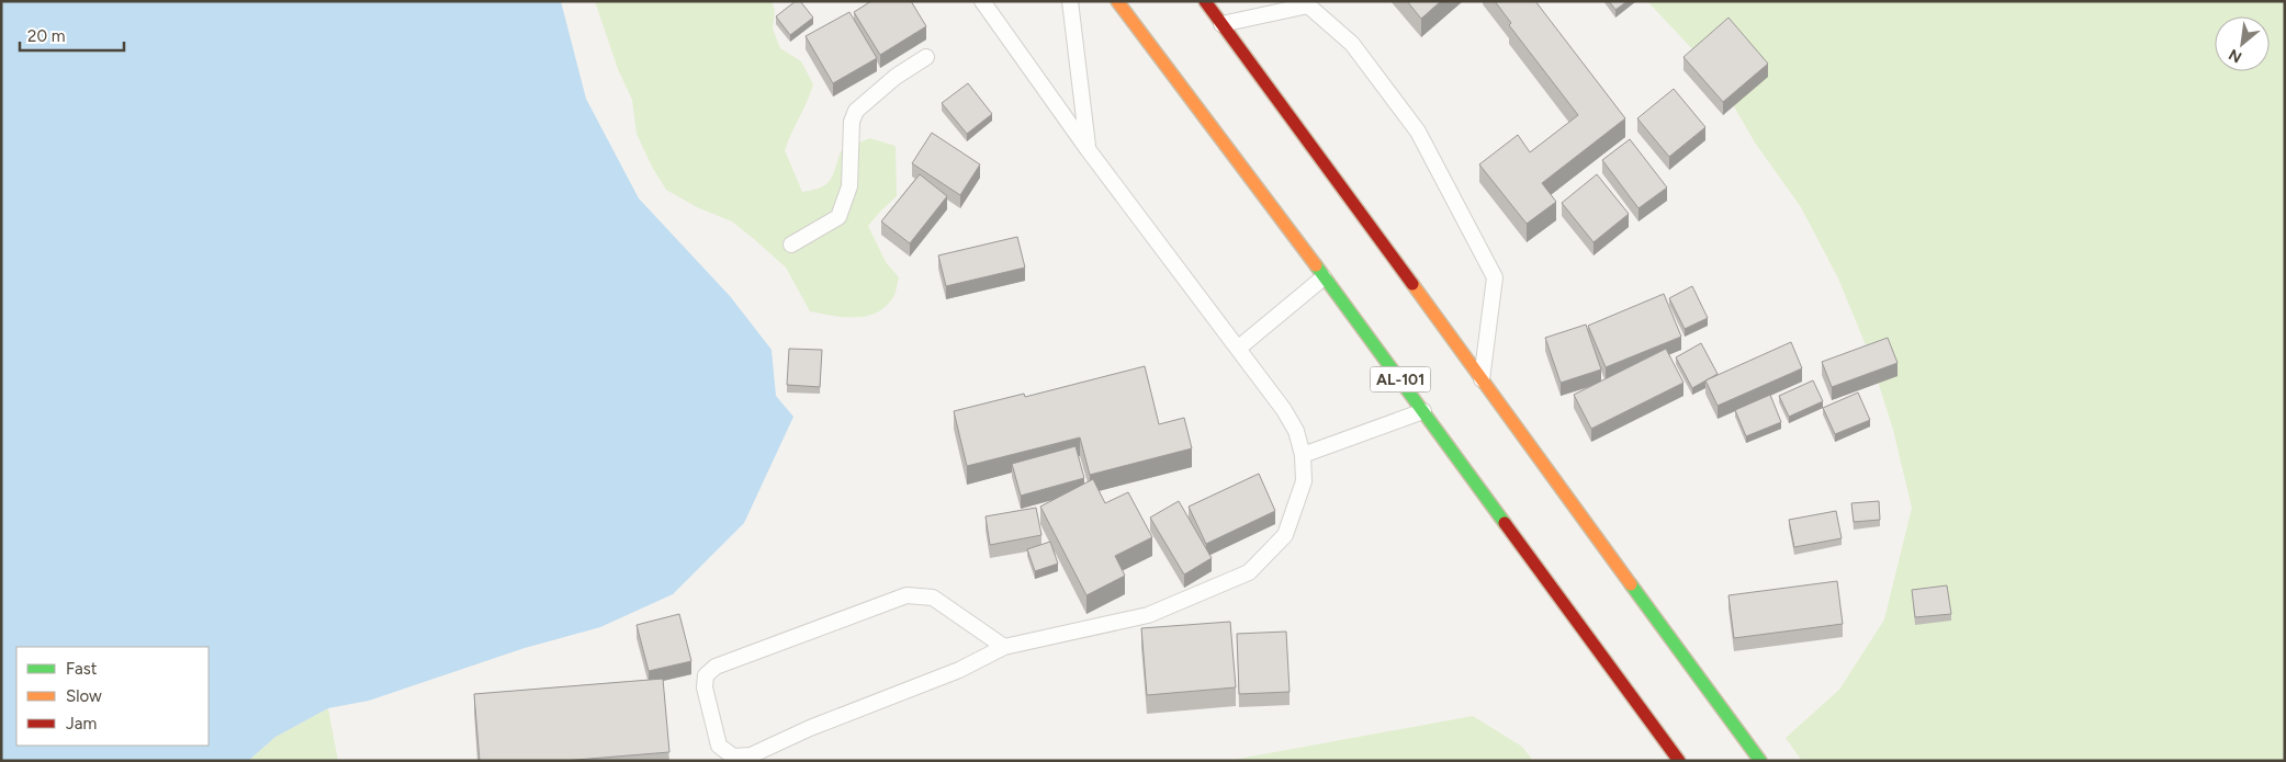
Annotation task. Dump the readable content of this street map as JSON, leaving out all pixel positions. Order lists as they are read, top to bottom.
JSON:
{
  "streets": {
    "highway": ["AL-101"]
  },
  "legend": ["Fast", "Slow", "Jam"],
  "scale_bar": "20 m",
  "north": "bottom left"
}
